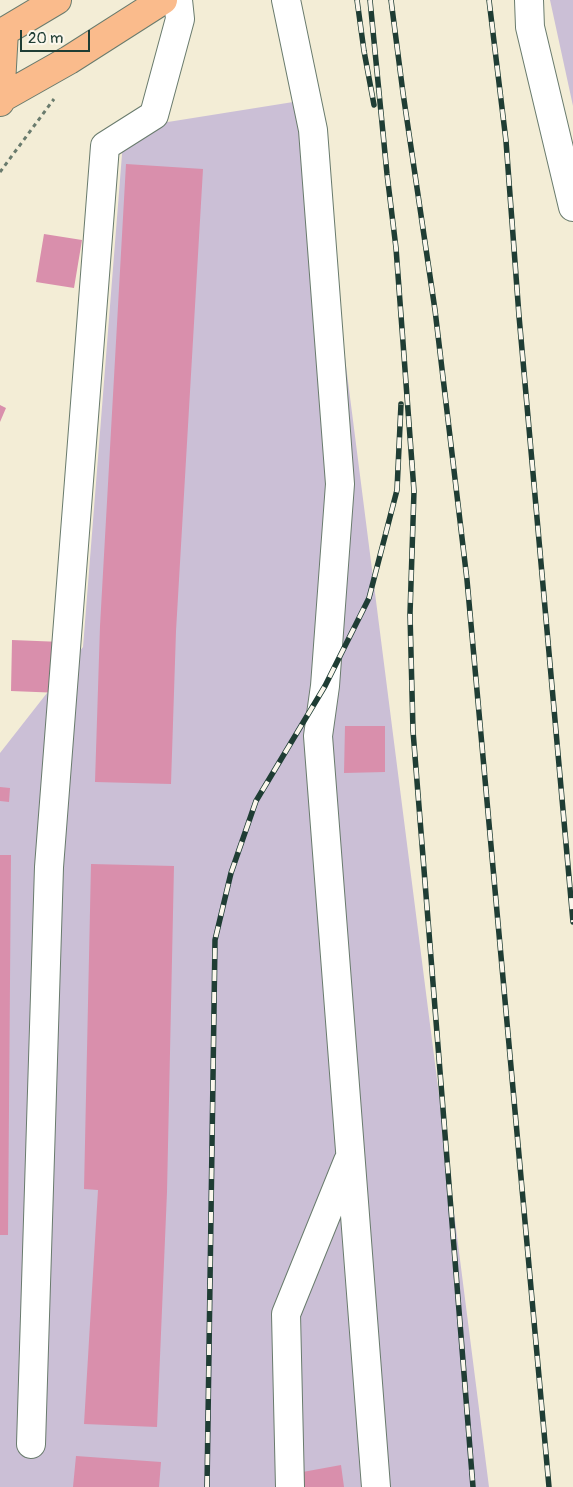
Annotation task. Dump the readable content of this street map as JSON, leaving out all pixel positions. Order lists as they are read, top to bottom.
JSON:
{
  "scale_bar": "20 m"
}
